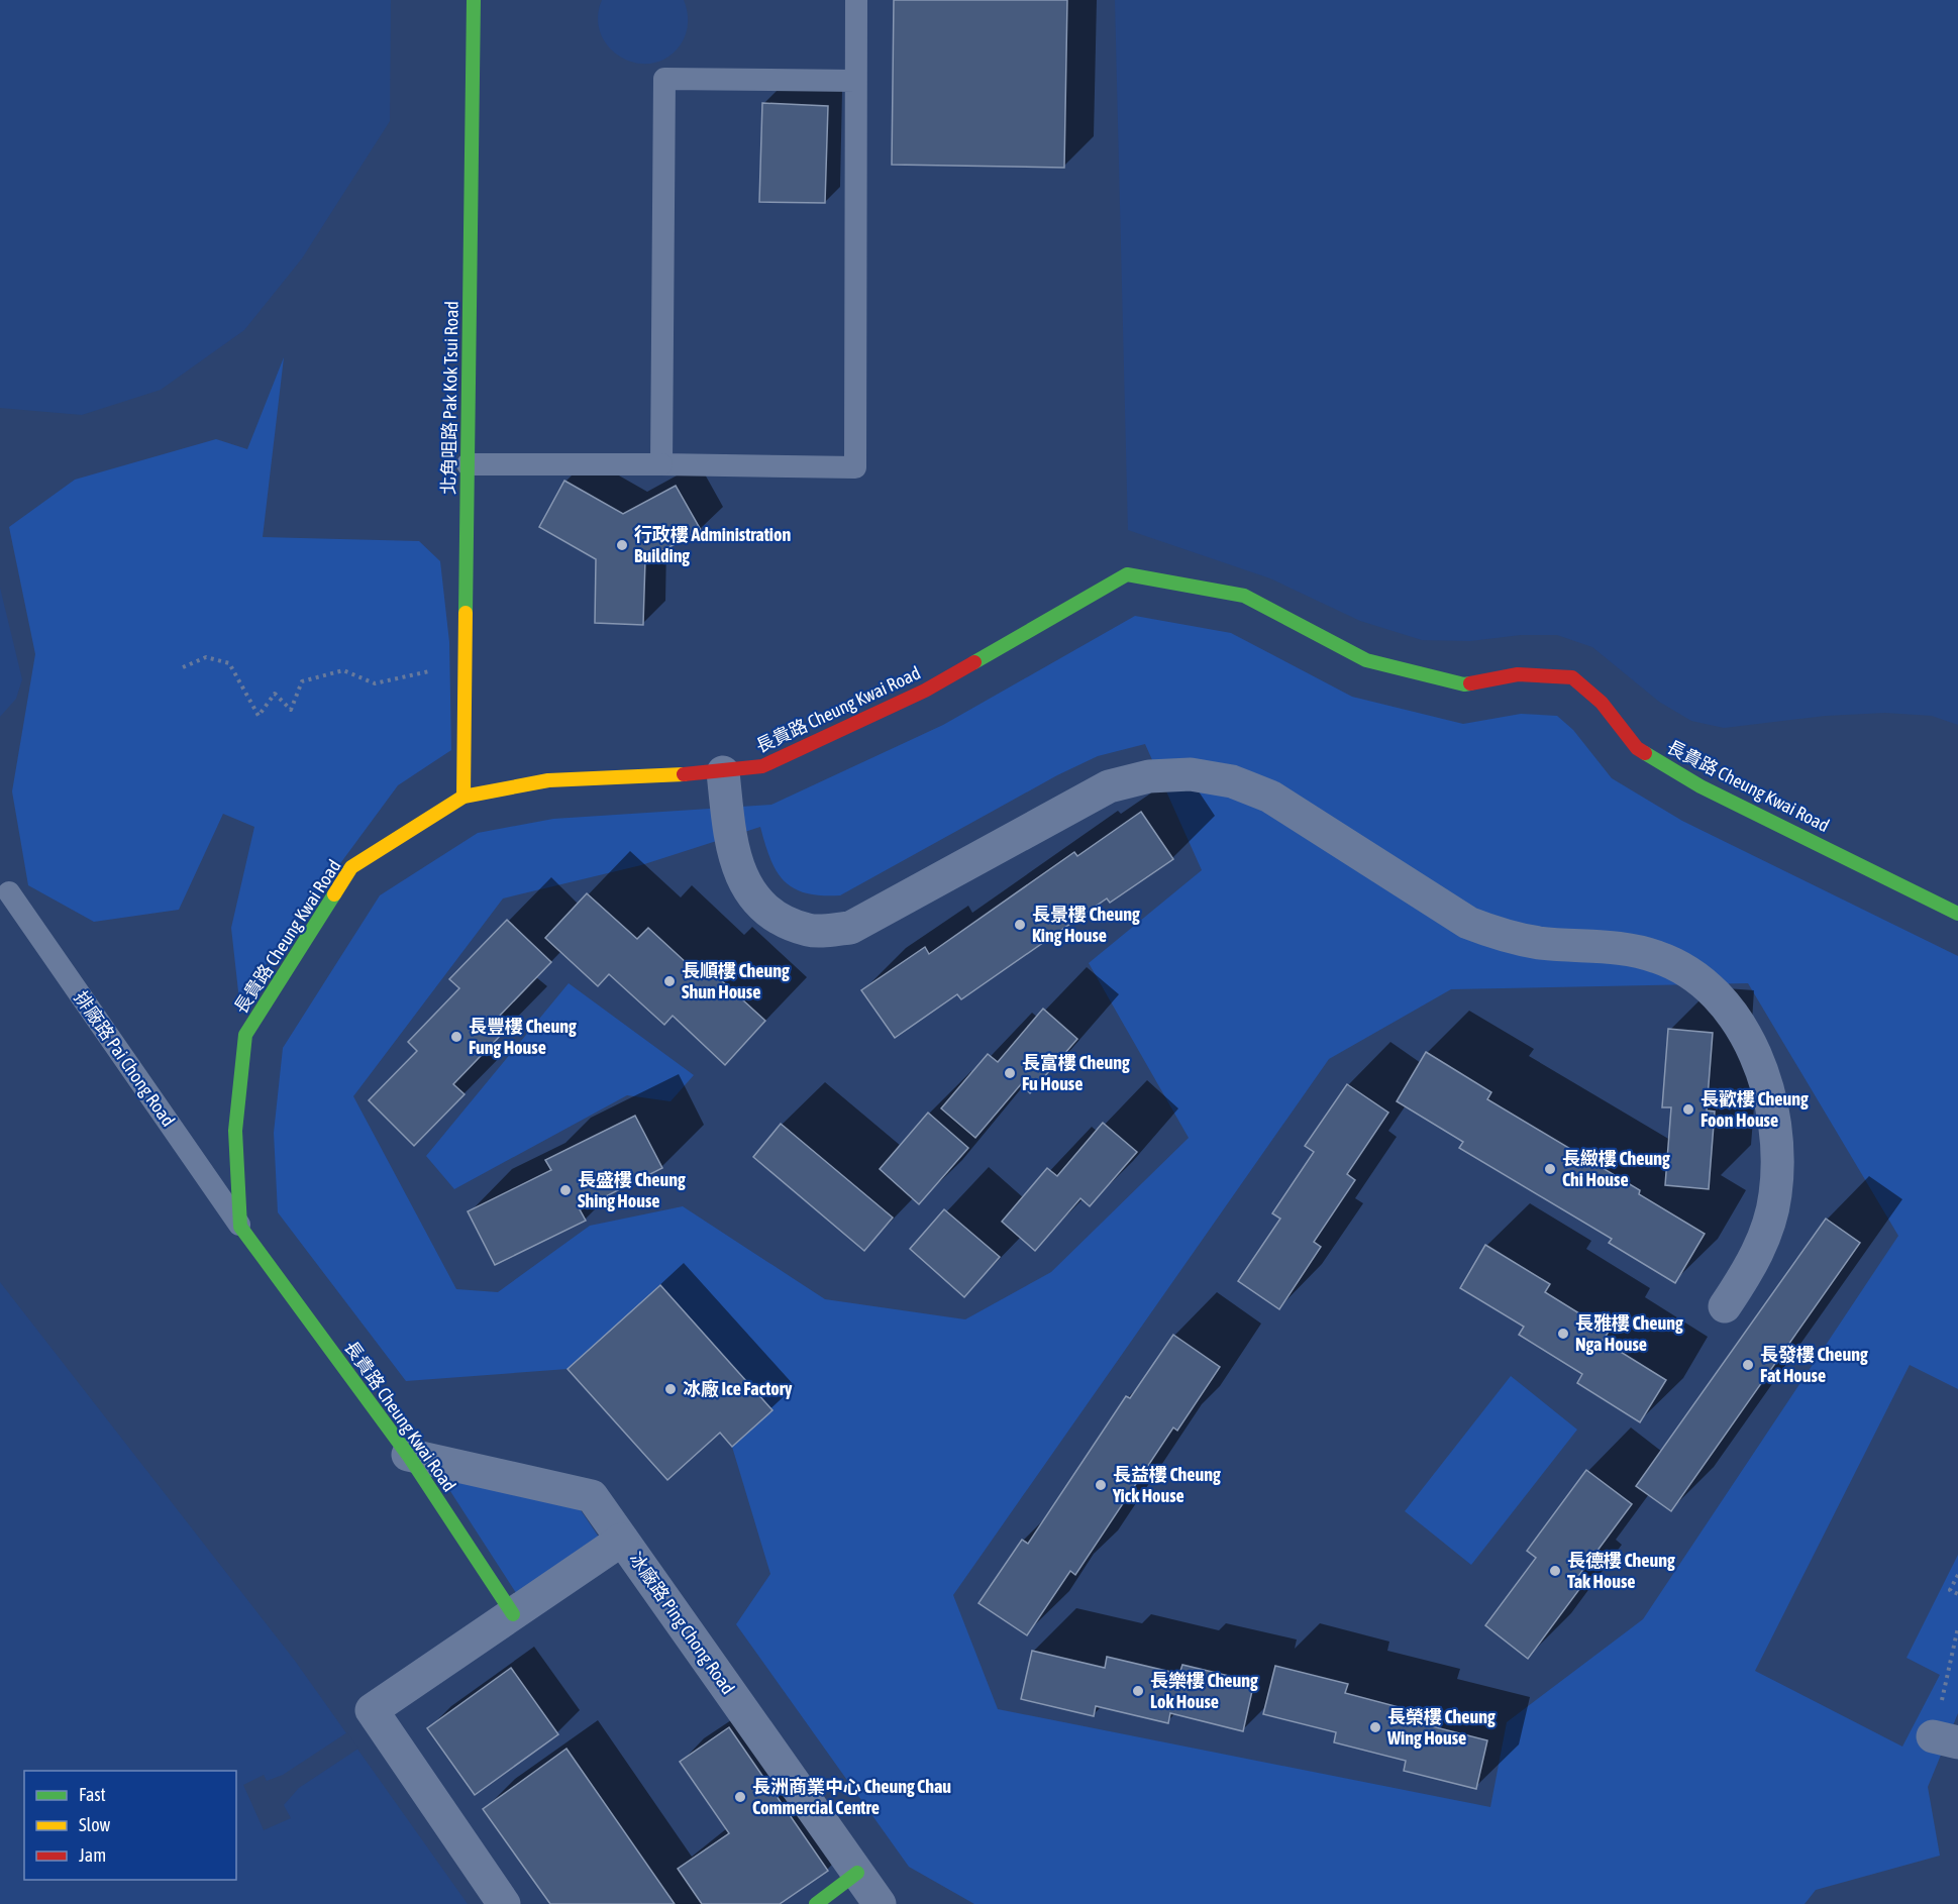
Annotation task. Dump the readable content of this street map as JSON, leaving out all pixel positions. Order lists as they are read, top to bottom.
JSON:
{
  "streets": {
    "street": ["北角咀路 Pak Kok Tsui Road", "長貴路 Cheung Kwai Road", "冰廠路 Ping Chong Road"],
    "lane": ["排廠路 Pai Chong Road"]
  },
  "crossings": [
    ["北角咀路 Pak Kok Tsui Road", "長貴路 Cheung Kwai Road"],
    ["長貴路 Cheung Kwai Road", "排廠路 Pai Chong Road"],
    ["長貴路 Cheung Kwai Road", "冰廠路 Ping Chong Road"]
  ],
  "places": [
    "行政樓 Administration Building",
    "長景樓 Cheung King House",
    "長順樓 Cheung Shun House",
    "長豐樓 Cheung Fung House",
    "長富樓 Cheung Fu House",
    "長歡樓 Cheung Foon House",
    "長緻樓 Cheung Chi House",
    "長盛樓 Cheung Shing House",
    "長雅樓 Cheung Nga House",
    "長發樓 Cheung Fat House",
    "冰廠 Ice Factory",
    "長益樓 Cheung Yick House",
    "長德樓 Cheung Tak House",
    "長樂樓 Cheung Lok House",
    "長榮樓 Cheung Wing House",
    "長洲商業中心 Cheung Chau Commercial Centre"
  ],
  "legend": ["Fast", "Slow", "Jam"]
}
